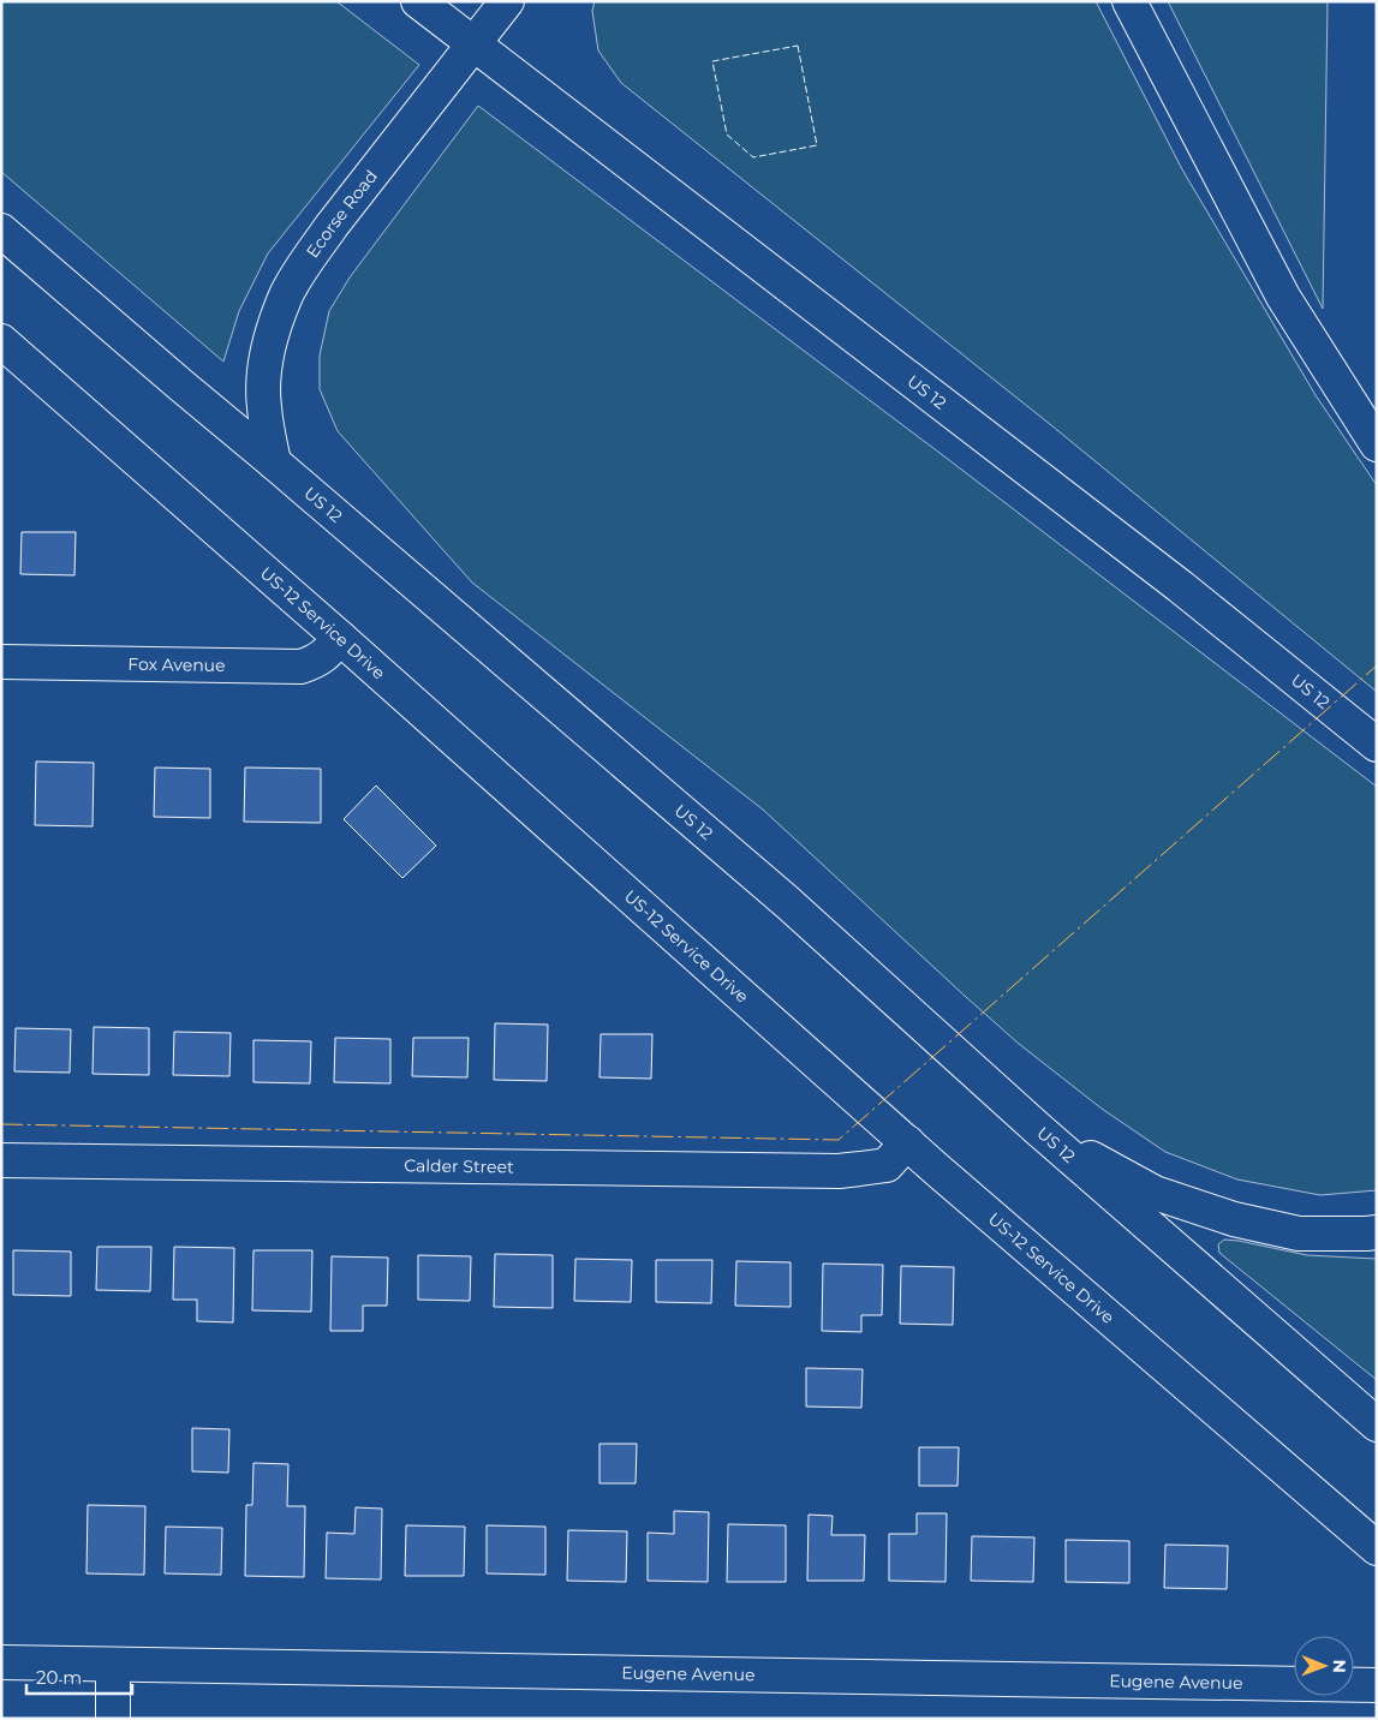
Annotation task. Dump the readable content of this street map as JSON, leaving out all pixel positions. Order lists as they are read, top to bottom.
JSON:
{
  "streets": {
    "main road": [
      "Ecorse Road",
      "US 12",
      "US-12 Service Drive",
      "Fox Avenue",
      "Calder Street",
      "Eugene Avenue"
    ]
  },
  "crossings": [
    ["Ecorse Road", "US 12"],
    ["US-12 Service Drive", "Fox Avenue"],
    ["US-12 Service Drive", "Calder Street"]
  ],
  "scale_bar": "20 m",
  "north": "right"
}
